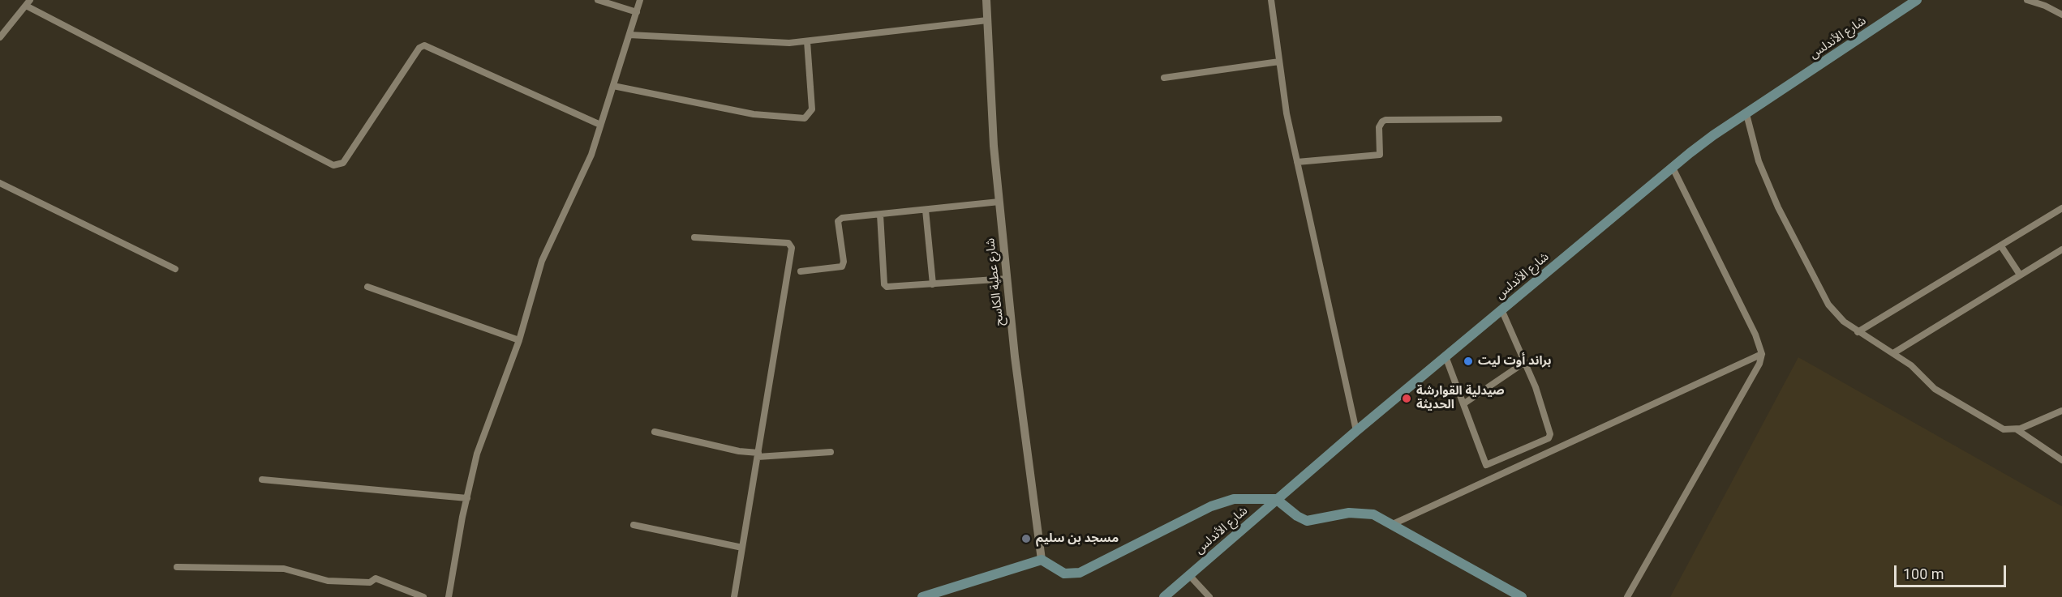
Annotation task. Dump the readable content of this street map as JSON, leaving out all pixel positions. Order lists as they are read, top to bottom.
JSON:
{
  "streets": {
    "main road": ["شارع الأندلس"],
    "street": ["شارع عطية الكاسح"]
  },
  "places": ["براند أوت ليت", "صيدلية القوارشة الحديثة", "مسجد بن سليم"],
  "scale_bar": "100 m"
}
